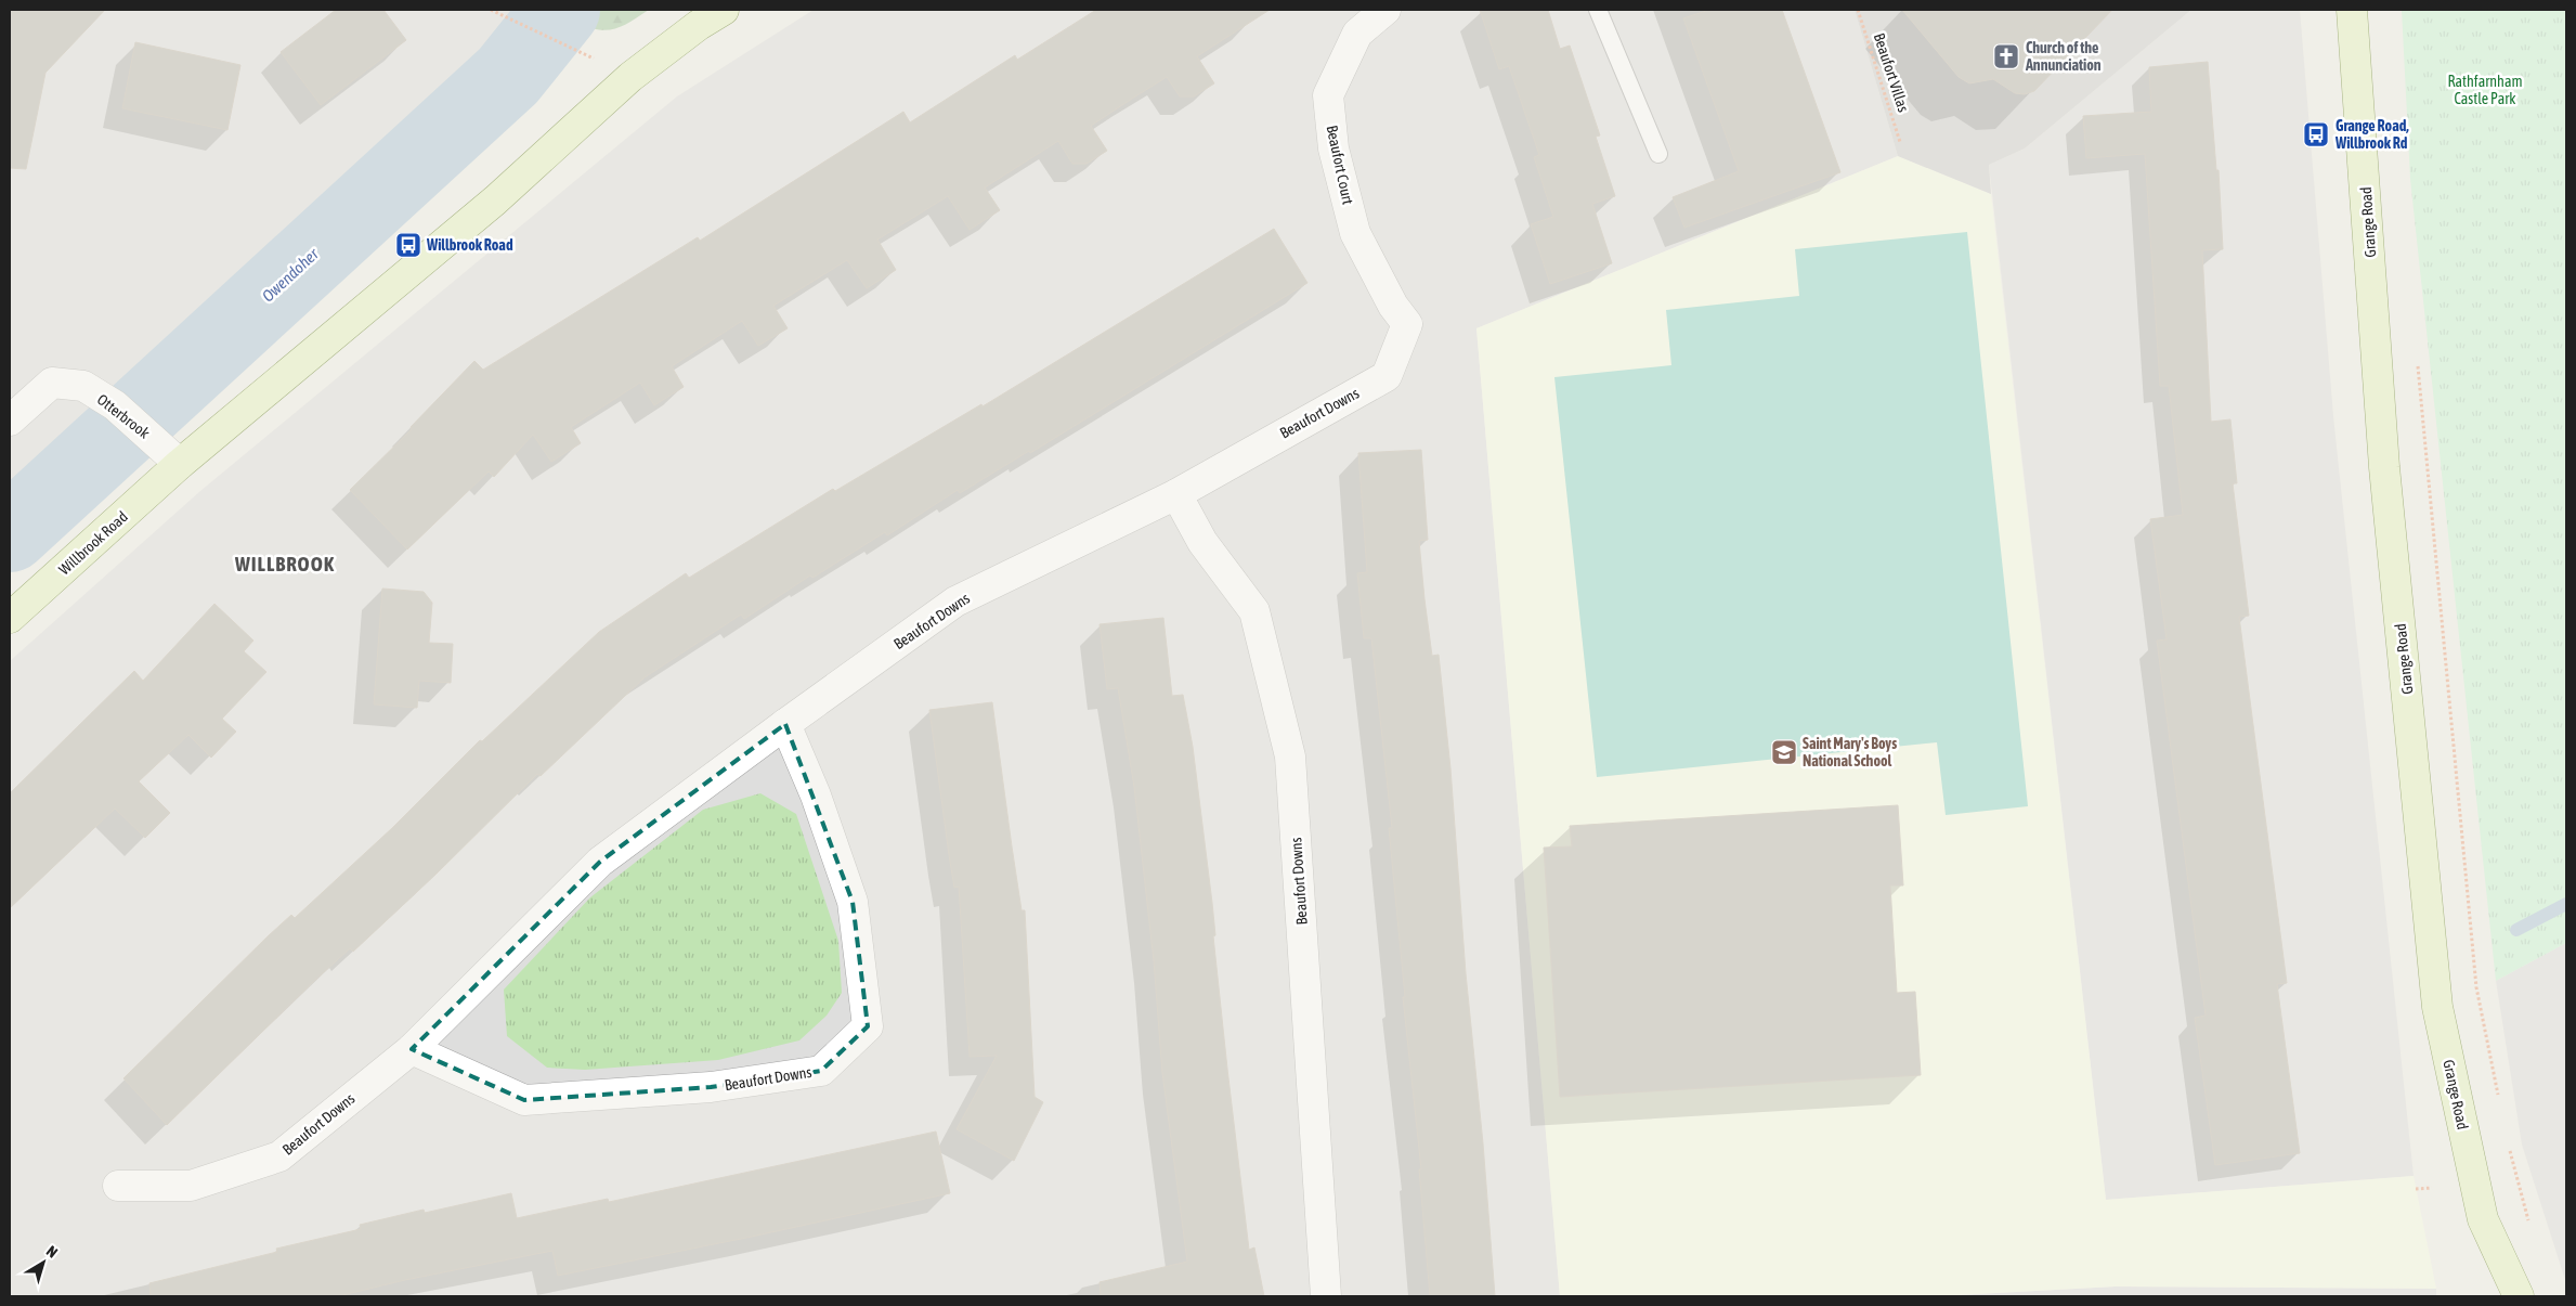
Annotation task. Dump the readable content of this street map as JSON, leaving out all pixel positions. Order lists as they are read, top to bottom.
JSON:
{
  "streets": {
    "main road": ["Grange Road", "Willbrook Road"],
    "street": ["Beaufort Court", "Beaufort Downs", "Otterbrook"],
    "path": ["Beaufort Villas"]
  },
  "crossings": [
    ["Beaufort Court", "Beaufort Downs"],
    ["Otterbrook", "Willbrook Road"]
  ],
  "districts": ["WILLBROOK"],
  "water": ["Owendoher"],
  "parks": ["Rathfarnham Castle Park"],
  "places": {
    "church": ["Church of the Annunciation"],
    "bus stop": ["Grange Road, Willbrook Rd", "Willbrook Road"],
    "school or university": ["Saint Mary's Boys National School"]
  },
  "north": "top right"
}
